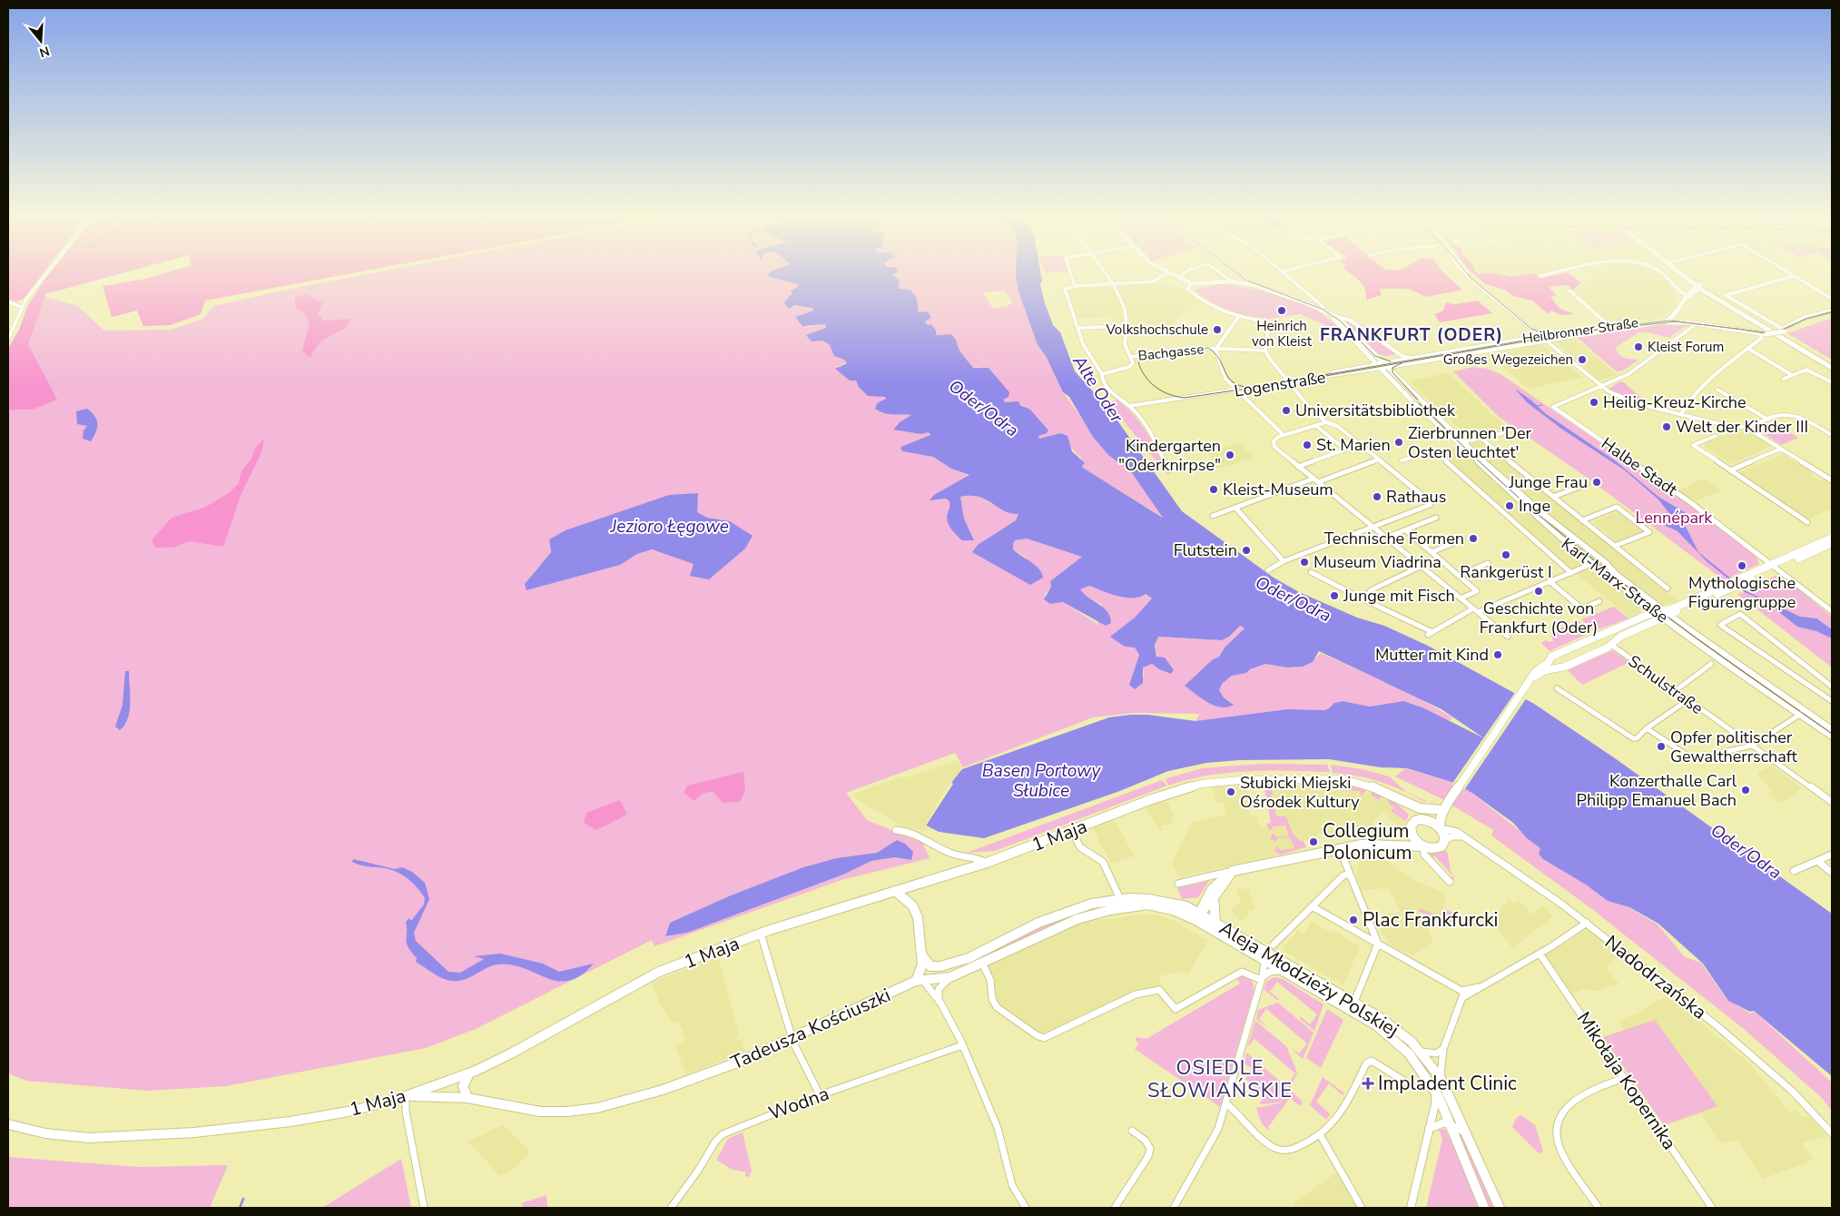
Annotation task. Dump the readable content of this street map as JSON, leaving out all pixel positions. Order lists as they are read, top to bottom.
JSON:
{
  "streets": {
    "main road": ["1 Maja", "Aleja Młodzieży Polskiej", "Tadeusza Kościuszki"],
    "street": [
      "Heilbronner Straße",
      "Bachgasse",
      "Logenstraße",
      "Halbe Stadt",
      "Karl-Marx-Straße",
      "Schulstraße",
      "Nadodrzańska",
      "Mikołaja Kopernika",
      "Wodna"
    ]
  },
  "crossings": [
    ["Heilbronner Straße", "Logenstraße"],
    ["Heilbronner Straße", "Karl-Marx-Straße"],
    ["Logenstraße", "Karl-Marx-Straße"],
    ["1 Maja", "Nadodrzańska"],
    ["1 Maja", "Tadeusza Kościuszki"],
    ["Aleja Młodzieży Polskiej", "Tadeusza Kościuszki"]
  ],
  "districts": ["FRANKFURT (ODER)", "OSIEDLE SŁOWIAŃSKIE"],
  "water": [
    "Alte Oder",
    "Oder/Odra",
    "Jezioro Łęgowe",
    "Basen Portowy Słubice"
  ],
  "parks": ["Lennépark"],
  "places": {
    "other": [
      "Heinrich von Kleist",
      "Volkshochschule",
      "Kleist Forum",
      "Großes Wegezeichen",
      "Heilig-Kreuz-Kirche",
      "Universitätsbibliothek",
      "Welt der Kinder III",
      "Zierbrunnen 'Der Osten leuchtet'",
      "St. Marien",
      "Kindergarten \"Oderknirpse\"",
      "Junge Frau",
      "Kleist-Museum",
      "Rathaus",
      "Inge",
      "Technische Formen",
      "Flutstein",
      "Rankgerüst I",
      "Museum Viadrina",
      "Mythologische Figurengruppe",
      "Geschichte von Frankfurt (Oder)",
      "Junge mit Fisch",
      "Mutter mit Kind",
      "Opfer politischer Gewaltherrschaft",
      "Konzerthalle Carl Philipp Emanuel Bach",
      "Słubicki Miejski Ośrodek Kultury",
      "Collegium Polonicum",
      "Plac Frankfurcki"
    ],
    "health": ["Impladent Clinic"]
  },
  "north": "bottom"
}
